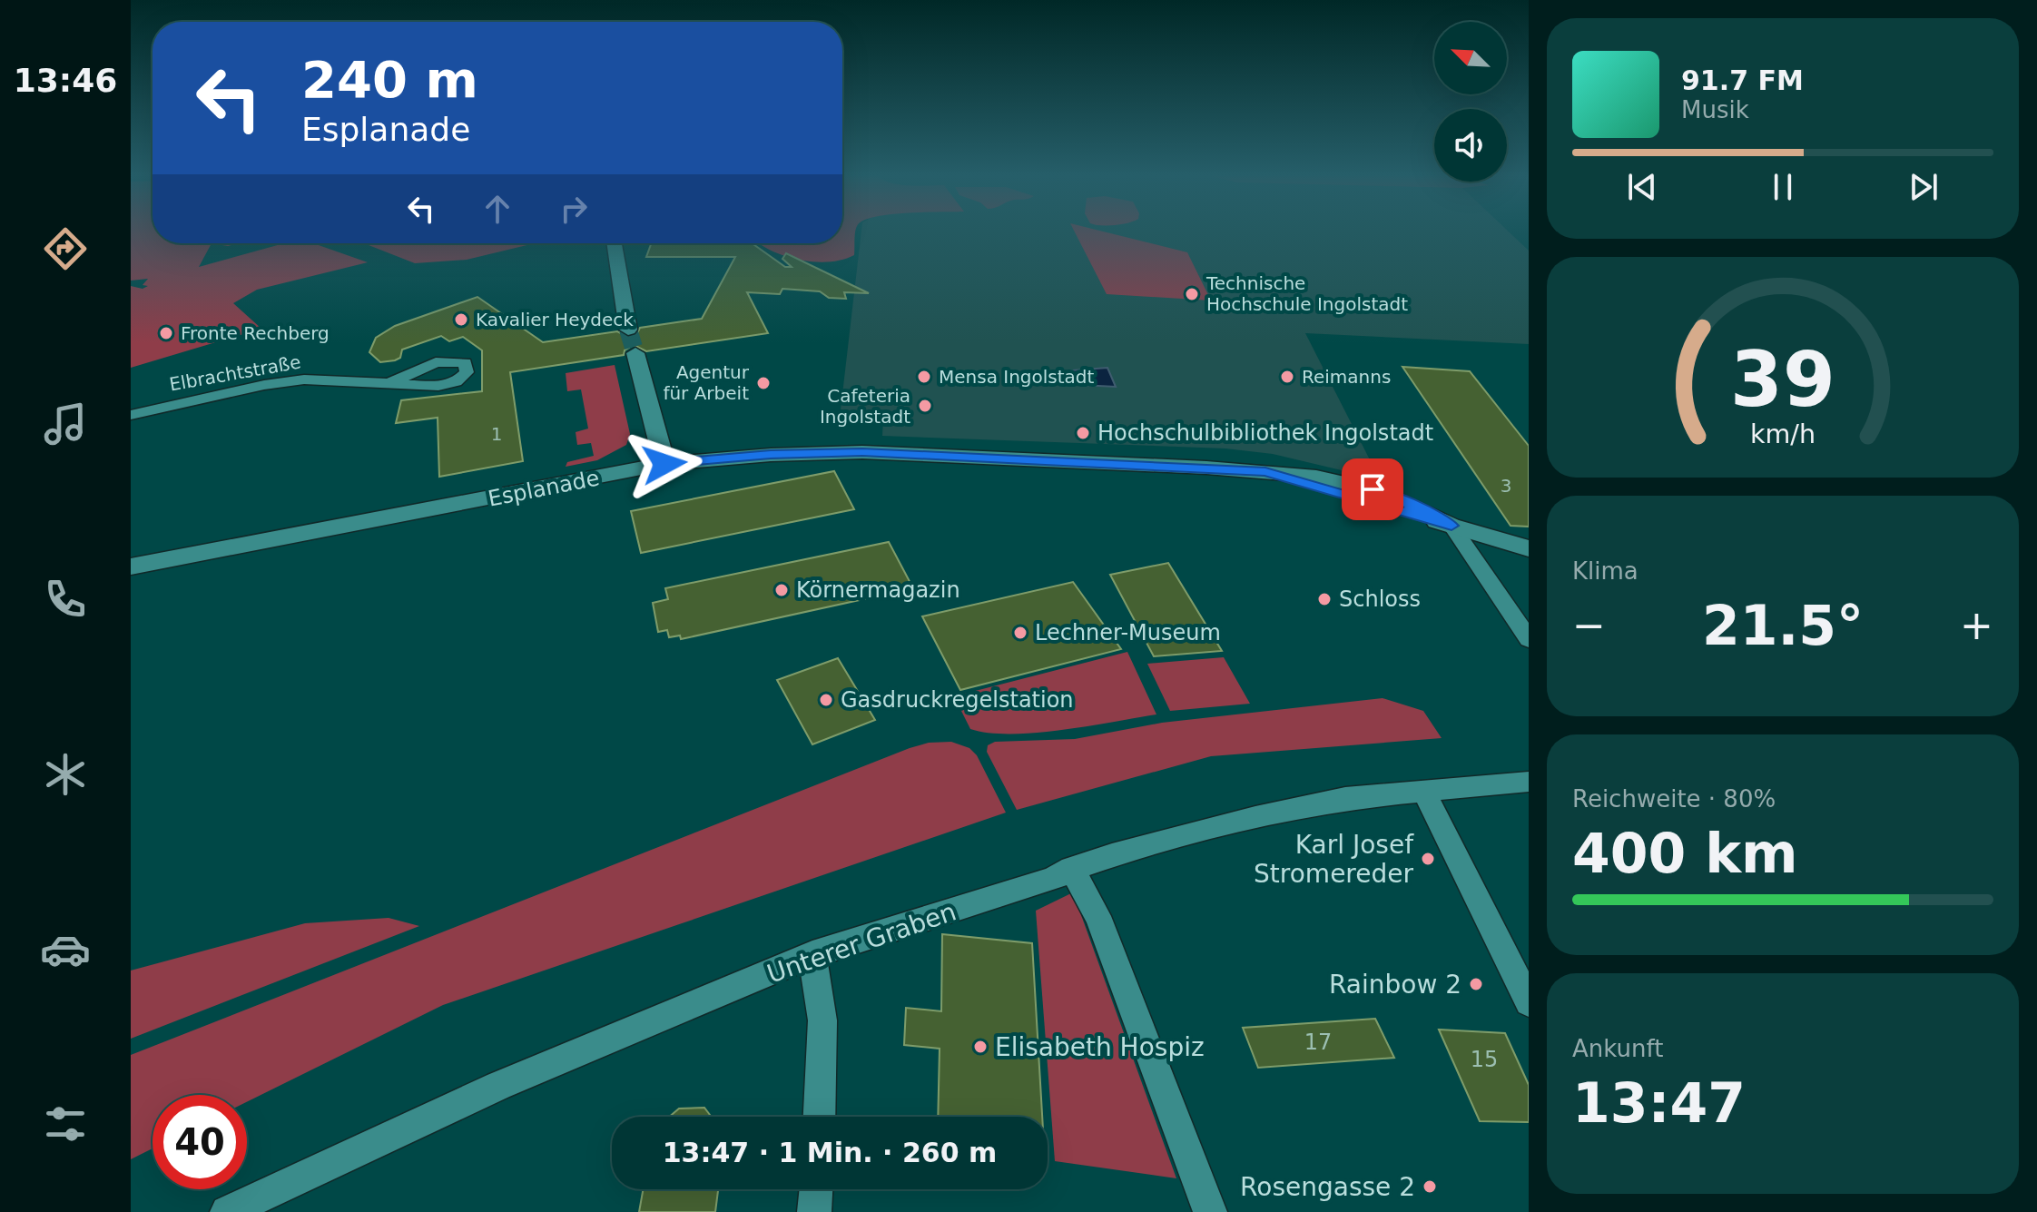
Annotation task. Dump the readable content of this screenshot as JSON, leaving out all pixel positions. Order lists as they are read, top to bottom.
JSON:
{
  "streets": {
    "street": ["Elbrachtstraße", "Esplanade", "Unterer Graben"]
  },
  "places": [
    "Technische Hochschule Ingolstadt",
    "Kavalier Heydeck",
    "Fronte Rechberg",
    "Mensa Ingolstadt",
    "Reimanns",
    "Agentur für Arbeit",
    "Cafeteria Ingolstadt",
    "Hochschulbibliothek Ingolstadt",
    "Körnermagazin",
    "Schloss",
    "Lechner-Museum",
    "Gasdruckregelstation",
    "Karl Josef Stromereder",
    "Rainbow 2",
    "Elisabeth Hospiz",
    "Rosengasse 2"
  ],
  "house_numbers": [
    "1",
    "3",
    "17",
    "15"
  ],
  "north": "top left",
  "page": {
    "tabs": "13:46",
    "turn": ["240 m", "Esplanade"],
    "song": ["91.7 FM", "Musik"],
    "tile": [
      "Klima",
      ["Reichweite · 80%", "400 km"],
      ["Ankunft", "13:47"]
    ],
    "heat": ["−", "21.5°", "+"],
    "limit": "40",
    "trip": "13:47 · 1 Min. · 260 m",
    "gauge": ["39", "km/h"]
  }
}
